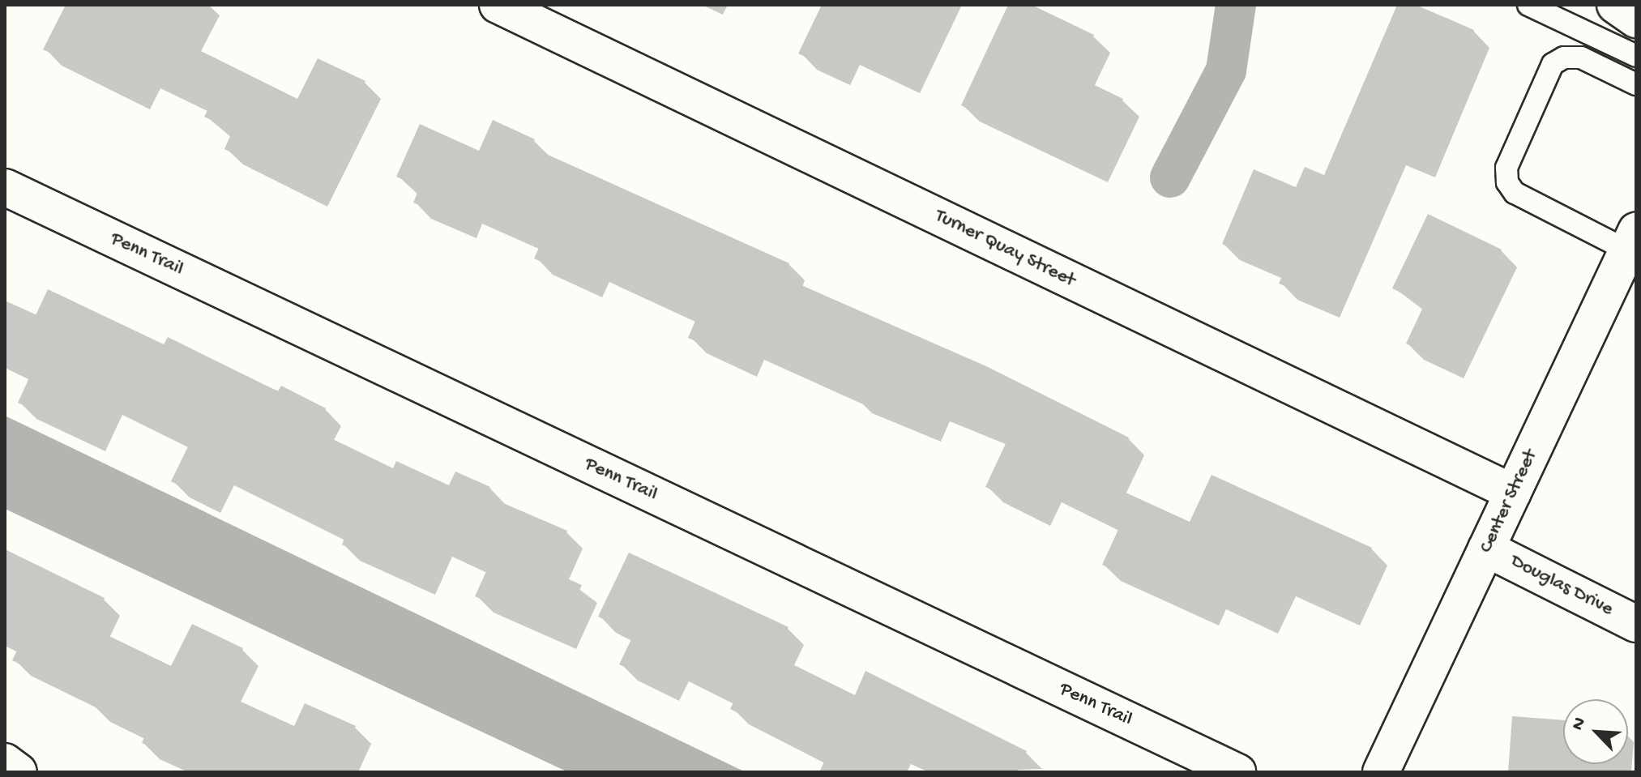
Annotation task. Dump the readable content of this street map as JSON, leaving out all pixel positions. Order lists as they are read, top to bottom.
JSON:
{
  "streets": {
    "street": [
      "Turner Quay Street",
      "Penn Trail",
      "Center Street",
      "Douglas Drive"
    ]
  },
  "crossings": [
    ["Turner Quay Street", "Center Street"],
    ["Center Street", "Douglas Drive"]
  ],
  "north": "top left"
}
